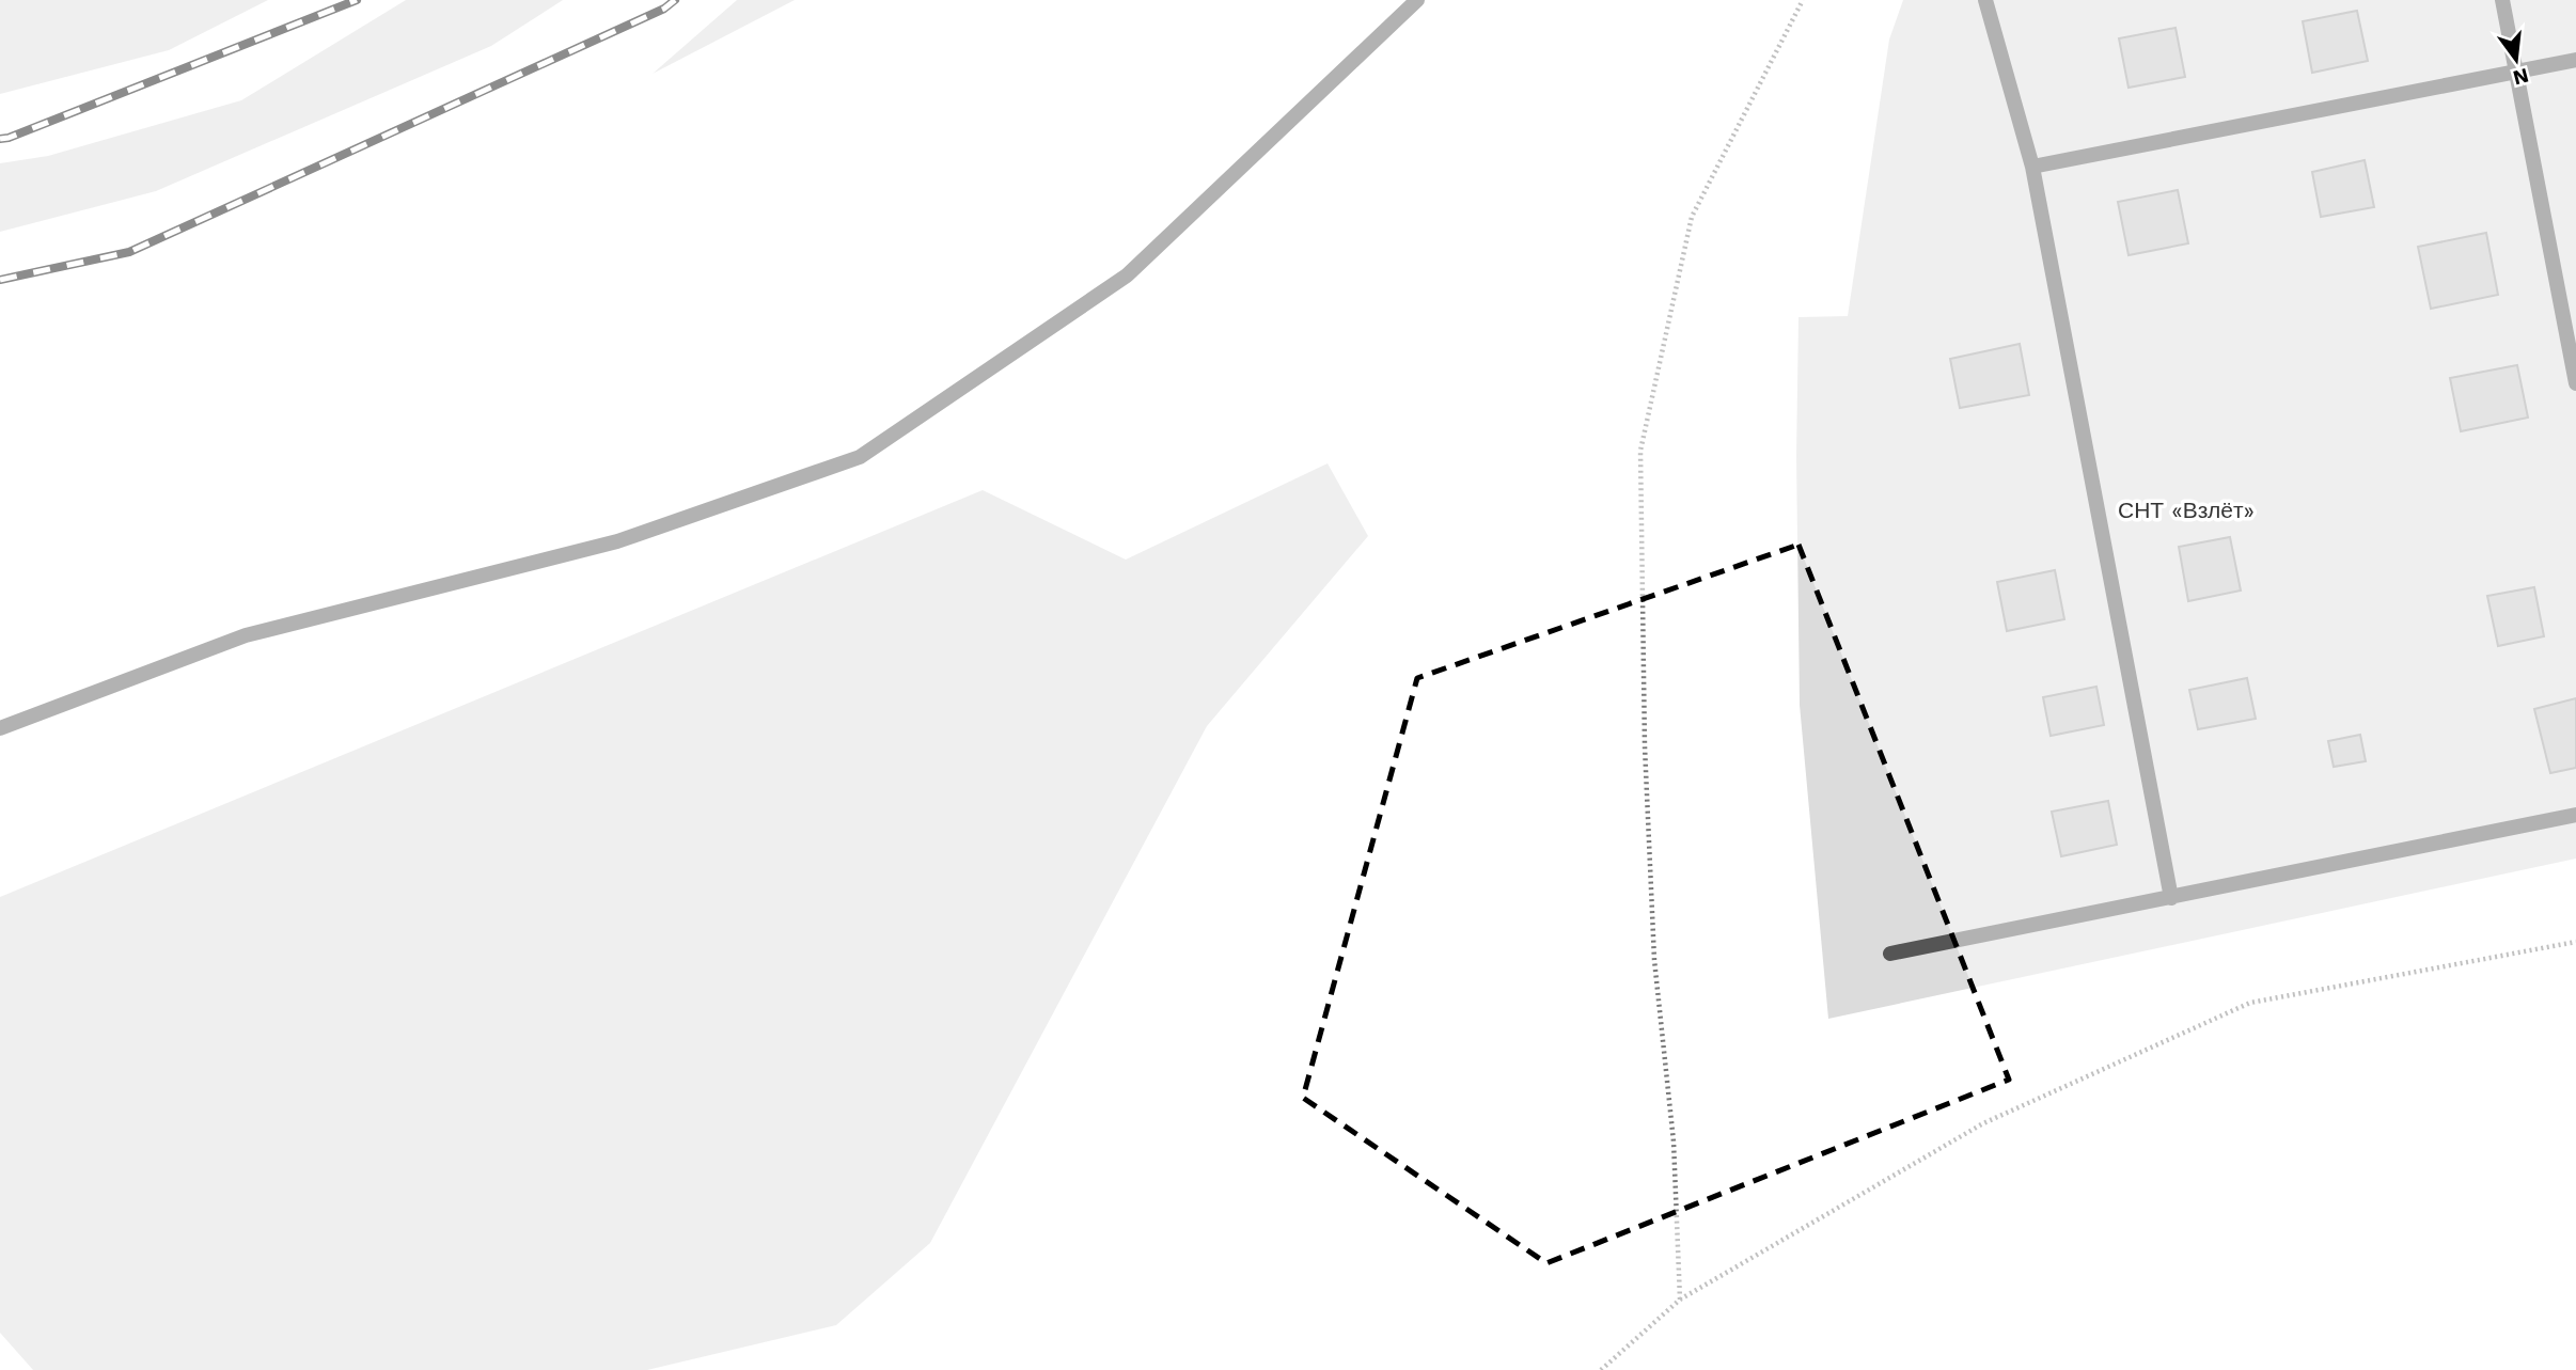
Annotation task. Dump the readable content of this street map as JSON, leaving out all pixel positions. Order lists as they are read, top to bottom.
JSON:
{
  "parks": ["СНТ «Взлёт»"],
  "north": "bottom"
}
